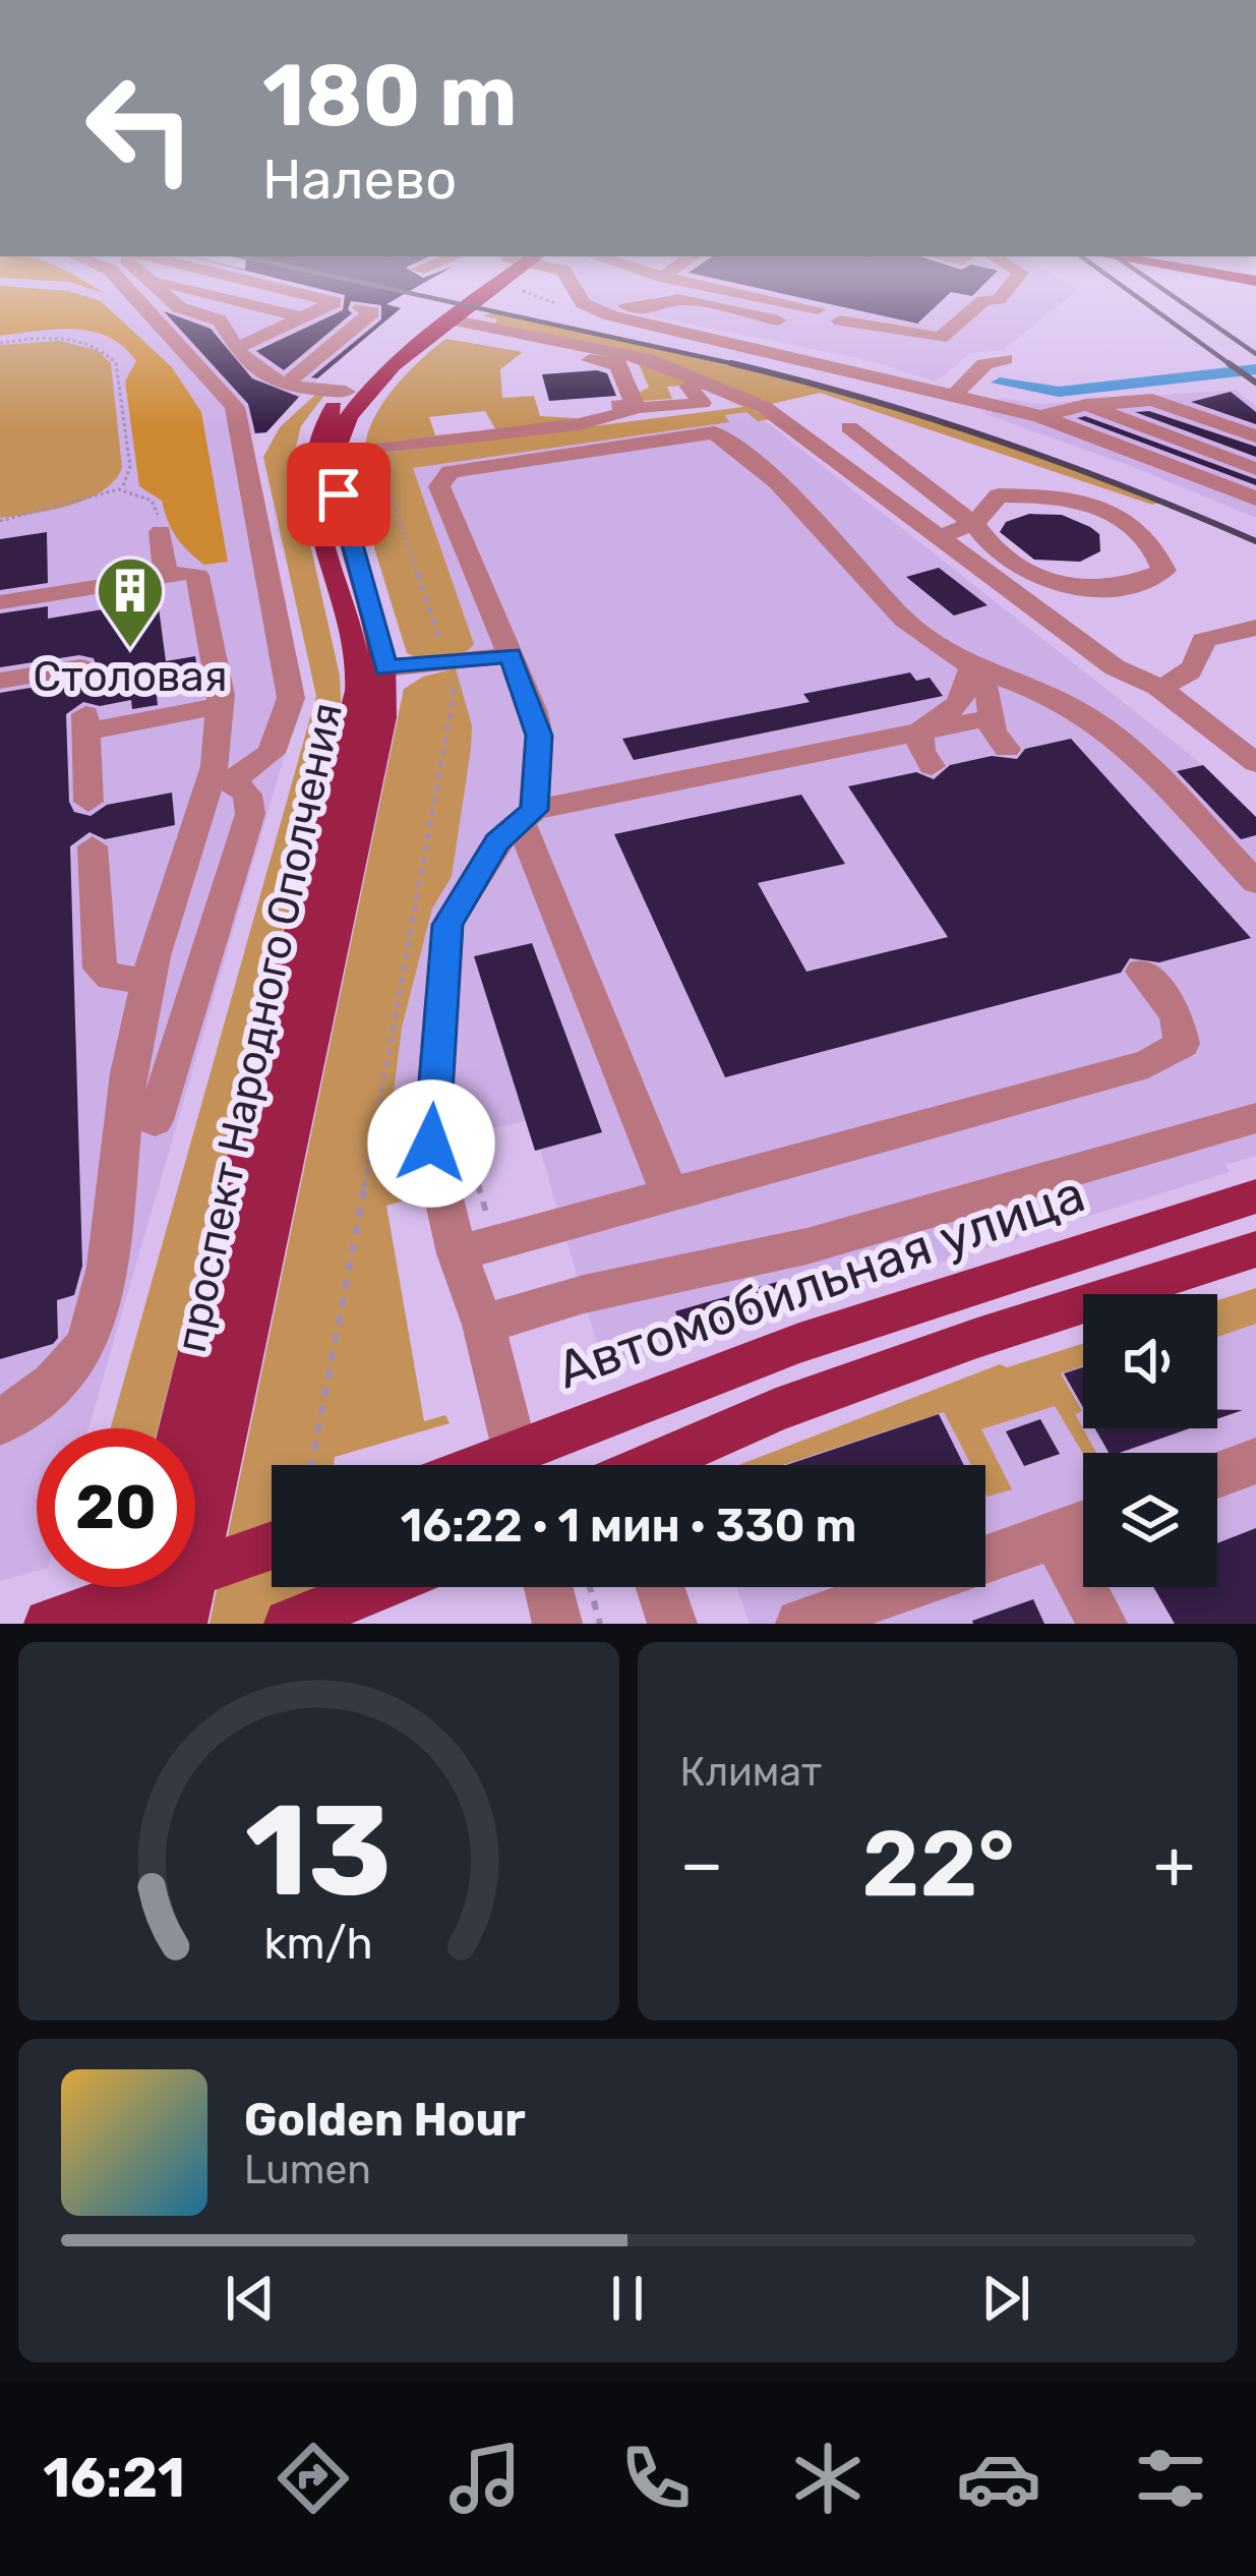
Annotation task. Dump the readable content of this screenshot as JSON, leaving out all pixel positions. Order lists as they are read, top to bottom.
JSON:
{
  "streets": {
    "main road": ["проспект Народного Ополчения", "Автомобильная улица"]
  },
  "places": {
    "building": ["Столовая"]
  },
  "page": {
    "turn": ["180 m", "Налево"],
    "limit": "20",
    "trip": "16:22 · 1 мин · 330 m",
    "tile": "Климат",
    "heat": ["−", "22°", "+"],
    "song": ["Golden Hour", "Lumen"],
    "tabs": "16:21",
    "gauge": ["13", "km/h"]
  }
}
